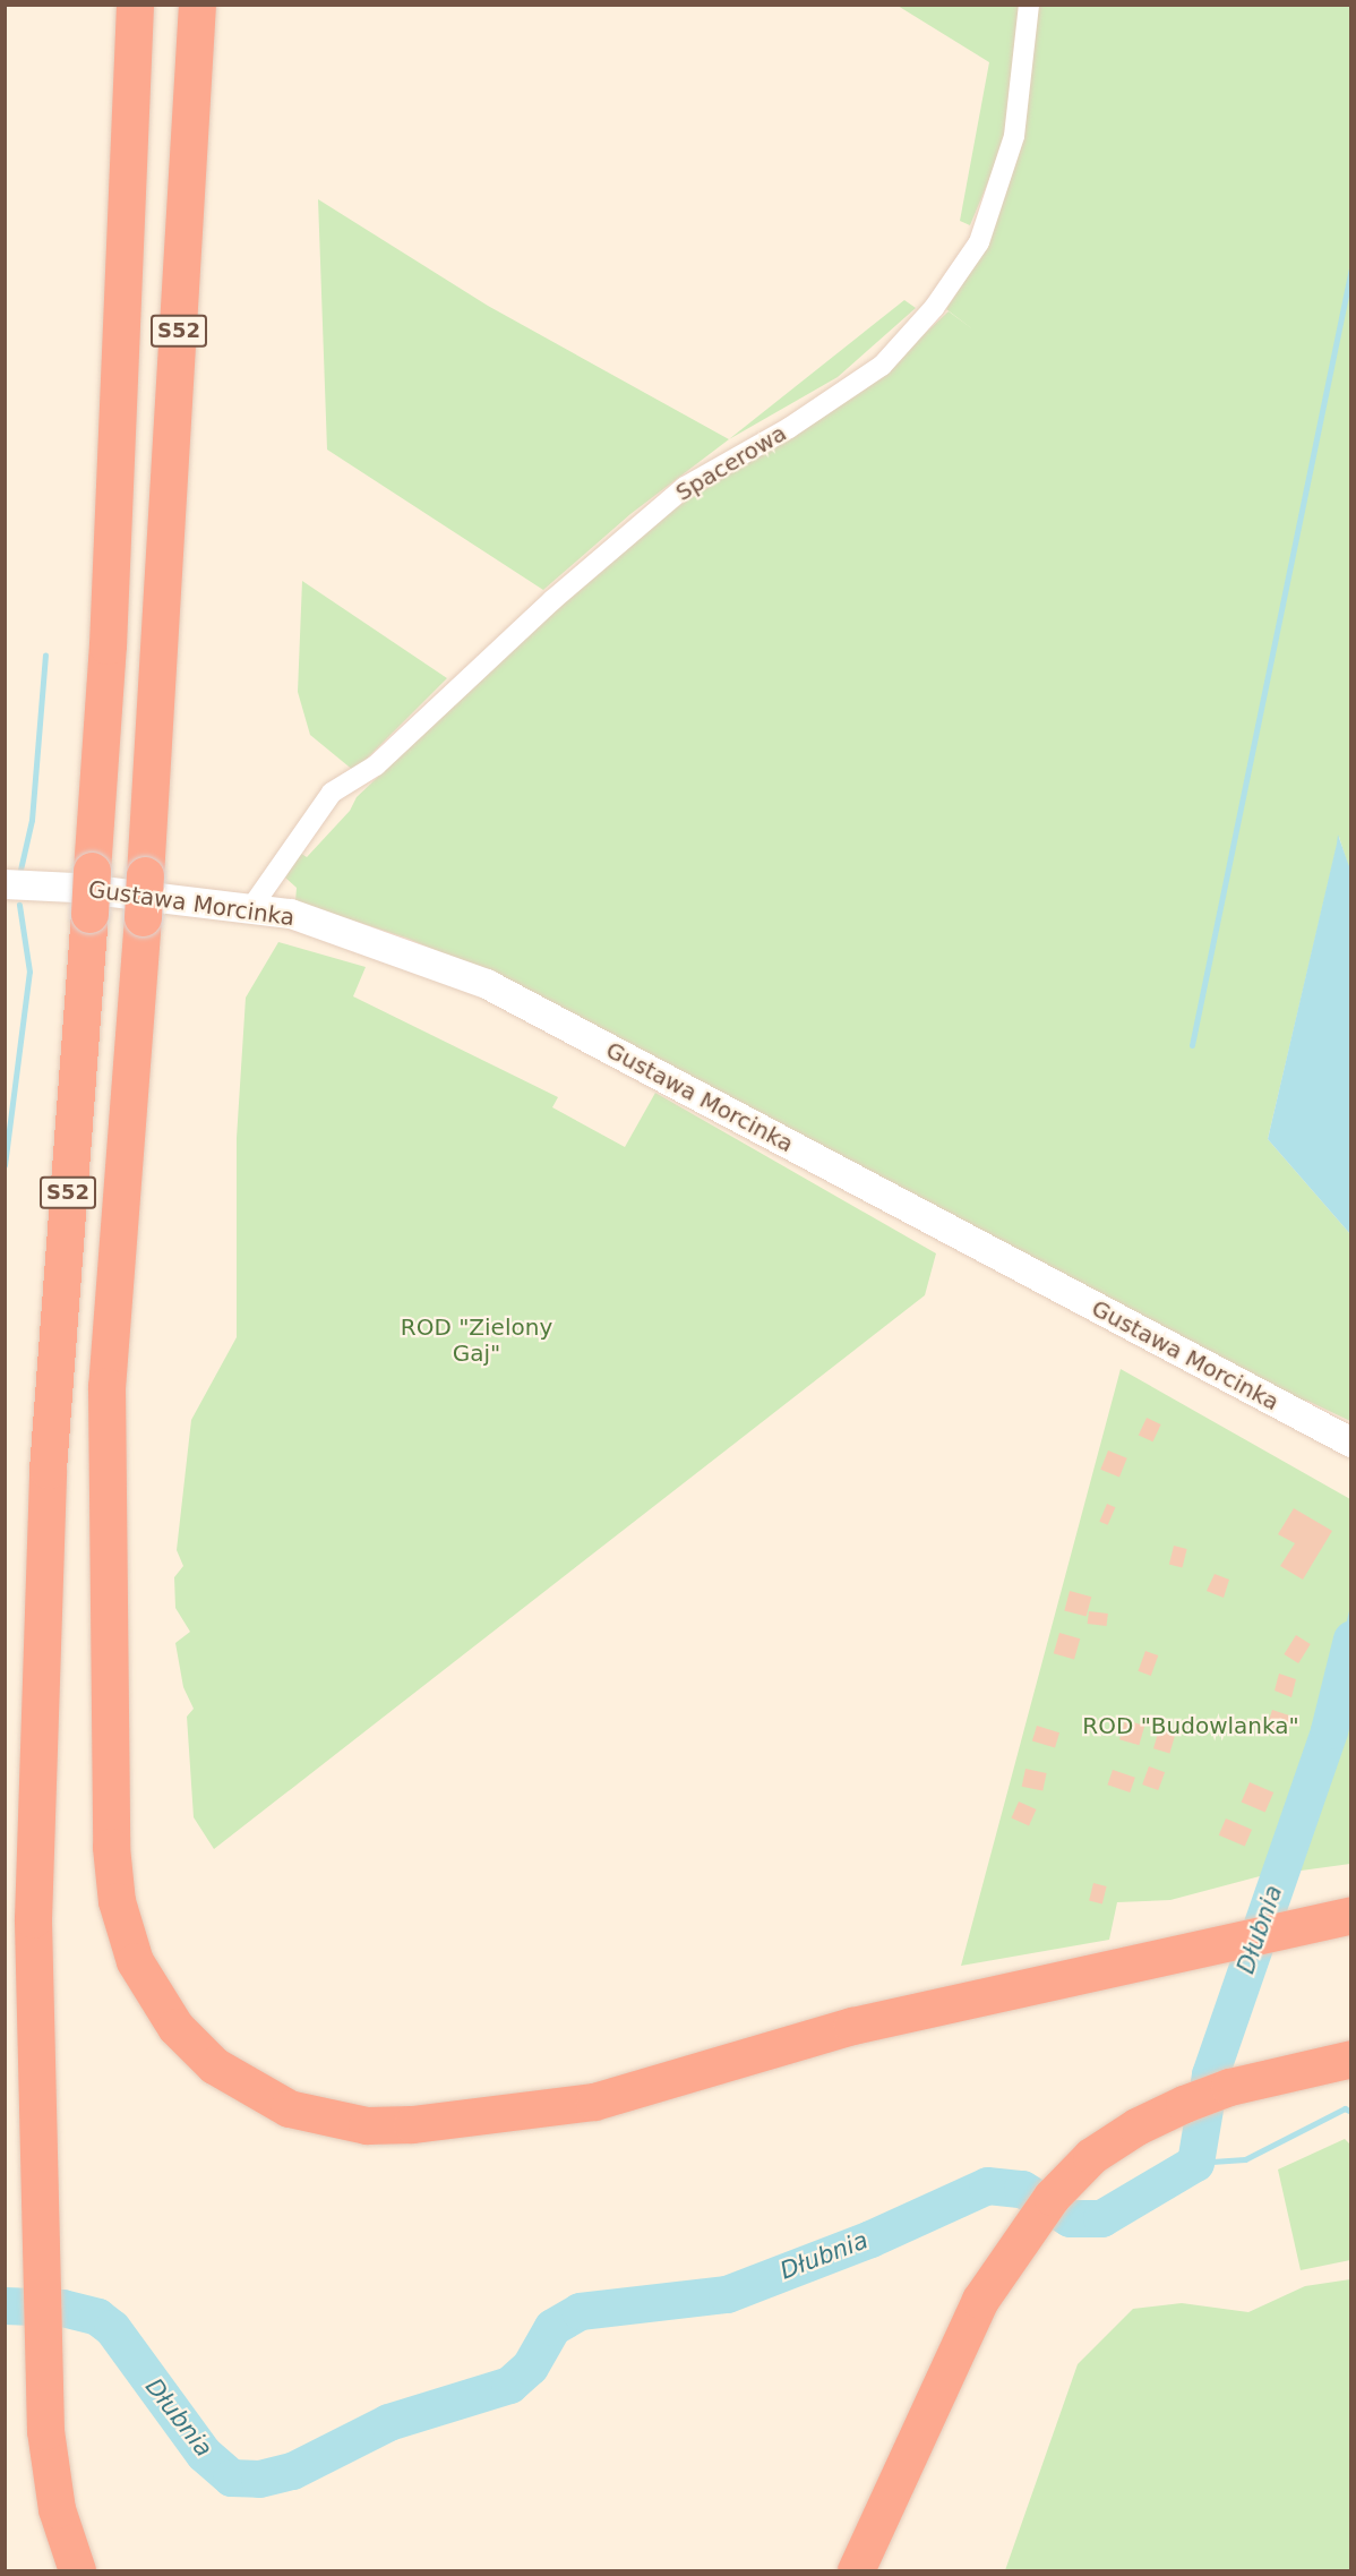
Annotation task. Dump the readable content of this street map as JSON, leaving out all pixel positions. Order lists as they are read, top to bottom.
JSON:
{
  "streets": {
    "highway": ["S52"],
    "street": ["Spacerowa", "Gustawa Morcinka"]
  },
  "crossings": [
    ["Spacerowa", "Gustawa Morcinka"]
  ],
  "water": ["Dłubnia"],
  "parks": ["ROD \"Zielony Gaj\"", "ROD \"Budowlanka\""]
}
